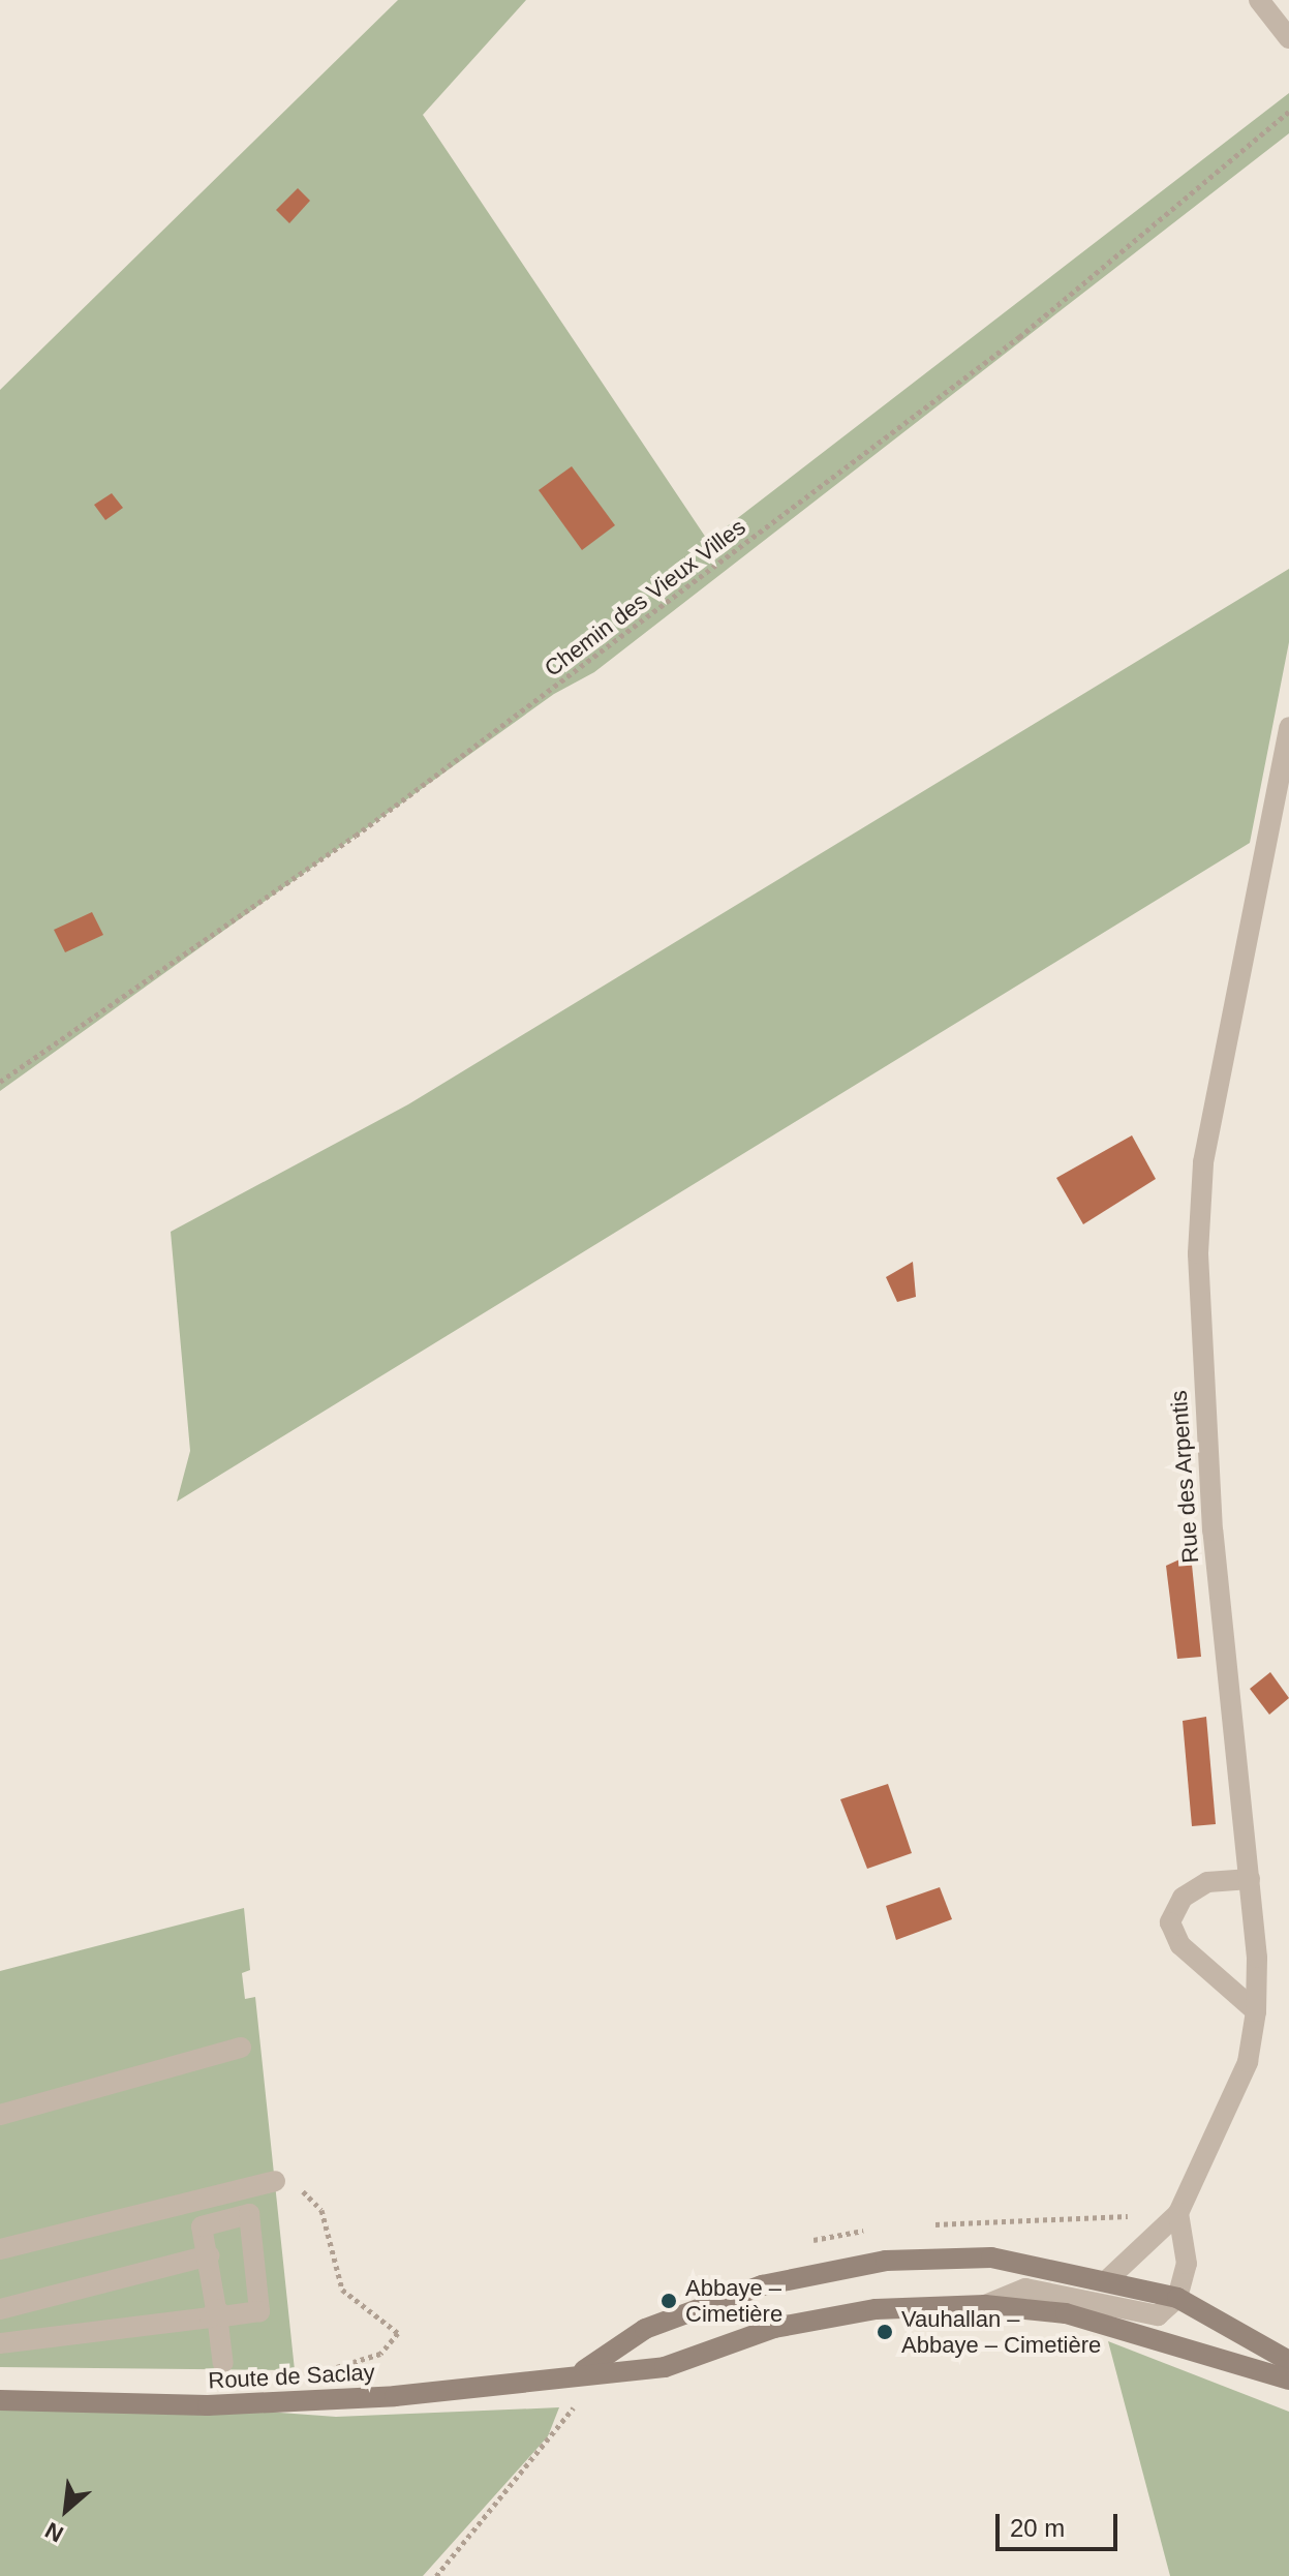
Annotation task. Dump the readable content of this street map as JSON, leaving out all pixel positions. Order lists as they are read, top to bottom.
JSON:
{
  "streets": {
    "main road": ["Route de Saclay"],
    "street": ["Rue des Arpentis"],
    "path": ["Chemin des Vieux Villes"]
  },
  "crossings": [
    ["Rue des Arpentis", "Route de Saclay"]
  ],
  "places": ["Abbaye – Cimetière", "Vauhallan – Abbaye – Cimetière"],
  "scale_bar": "20 m",
  "north": "bottom left"
}
